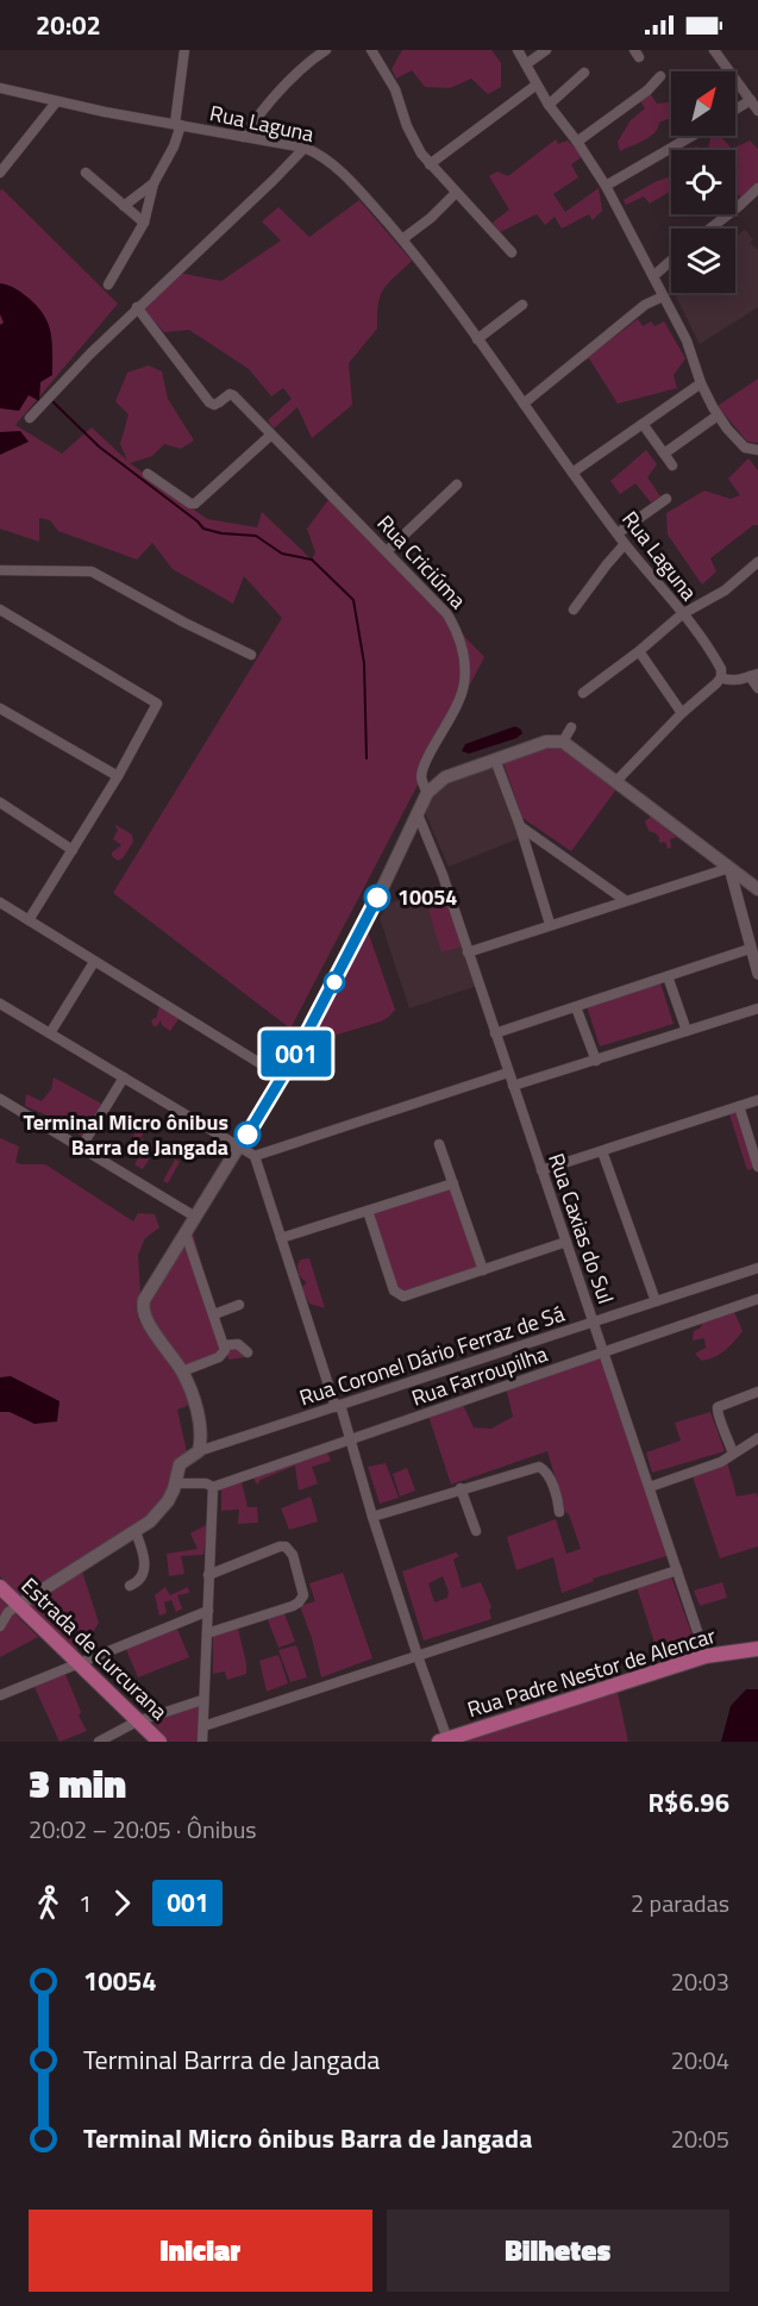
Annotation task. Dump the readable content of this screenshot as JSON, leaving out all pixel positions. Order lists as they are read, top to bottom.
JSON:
{
  "streets": {
    "main road": ["Estrada de Curcurana", "Rua Padre Nestor de Alencar"],
    "street": [
      "Rua Laguna",
      "Rua Criciúma",
      "Rua Caxias do Sul",
      "Rua Coronel Dário Ferraz de Sá",
      "Rua Farroupilha"
    ]
  },
  "crossings": [
    ["Rua Caxias do Sul", "Rua Coronel Dário Ferraz de Sá"],
    ["Rua Caxias do Sul", "Rua Farroupilha"],
    ["Rua Caxias do Sul", "Rua Padre Nestor de Alencar"]
  ],
  "places": ["10054", "Terminal Micro ônibus Barra de Jangada"],
  "lines": ["bus line 001"],
  "north": "top right",
  "page": {
    "status": "20:02",
    "on_map": "001",
    "heading": ["3 min", "20:02 – 20:05 · Ônibus", "R$6.96"],
    "legs": ["1", "001", "2 paradas"],
    "list": [
      {
        "name": "10054",
        "value": "20:03"
      },
      {
        "name": "Terminal Barrra de Jangada",
        "value": "20:04"
      },
      {
        "name": "Terminal Micro ônibus Barra de Jangada",
        "value": "20:05"
      }
    ],
    "buttons": ["Iniciar", "Bilhetes"]
  }
}
